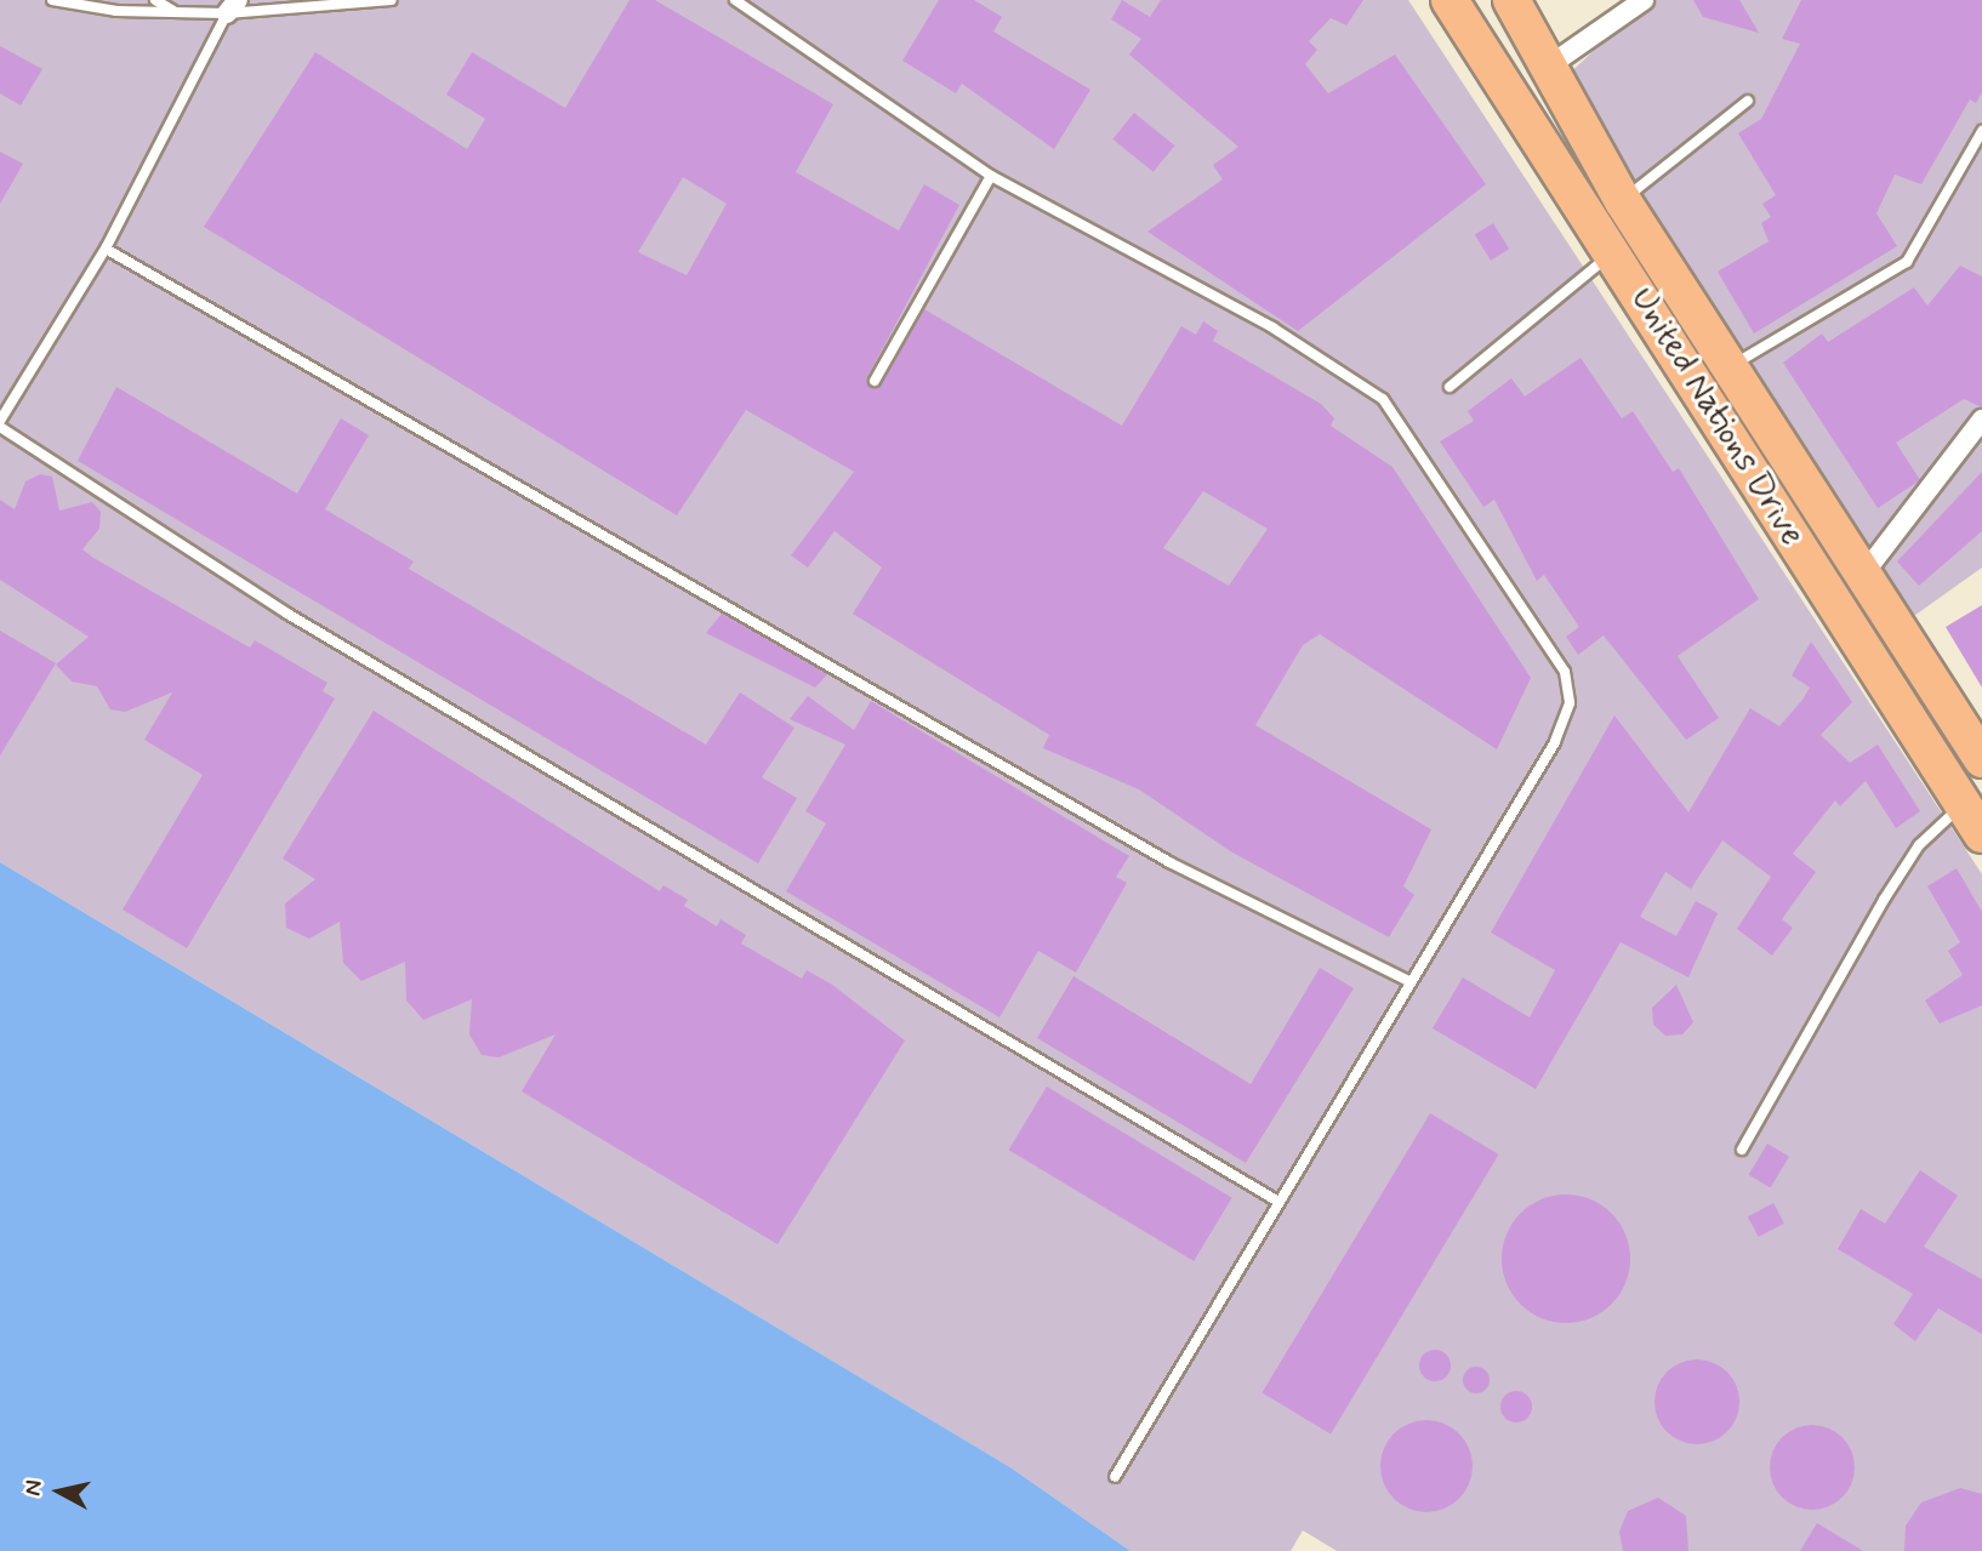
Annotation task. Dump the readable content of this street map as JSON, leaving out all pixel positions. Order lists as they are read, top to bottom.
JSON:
{
  "streets": {
    "highway": ["United Nations Drive"]
  },
  "north": "left"
}
